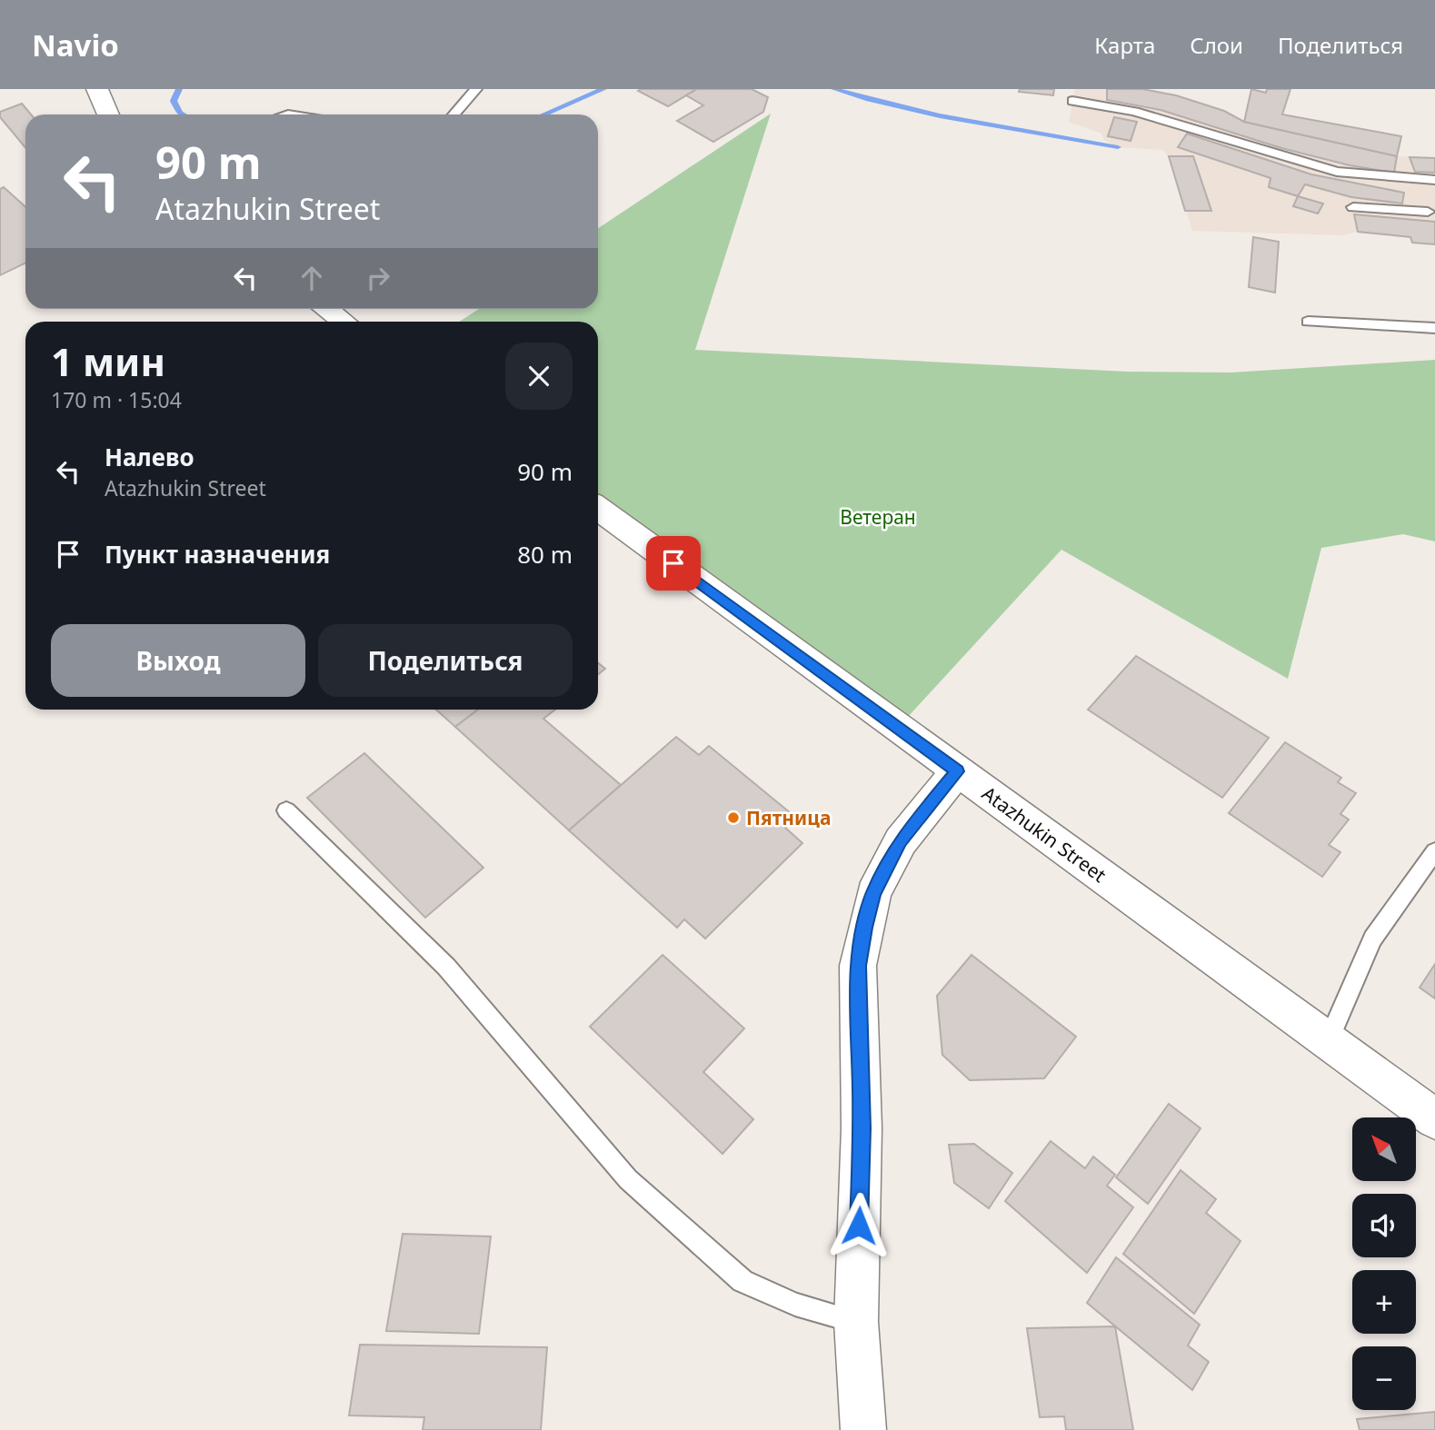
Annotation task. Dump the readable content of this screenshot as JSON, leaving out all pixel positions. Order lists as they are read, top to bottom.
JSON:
{
  "streets": {
    "street": ["Atazhukin Street"]
  },
  "parks": ["Ветеран"],
  "places": ["Пятница"],
  "north": "top left",
  "page": {
    "header": "Navio",
    "nav": ["Карта", "Слои", "Поделиться"],
    "turn": ["90 m", "Atazhukin Street"],
    "heading": ["1 мин", "170 m · 15:04"],
    "list": [
      {
        "name": "Налево",
        "note": "Atazhukin Street",
        "value": "90 m"
      },
      {
        "name": "Пункт назначения",
        "value": "80 m"
      }
    ],
    "buttons": ["Выход", "Поделиться"],
    "map_buttons": ["+", "−"]
  }
}
